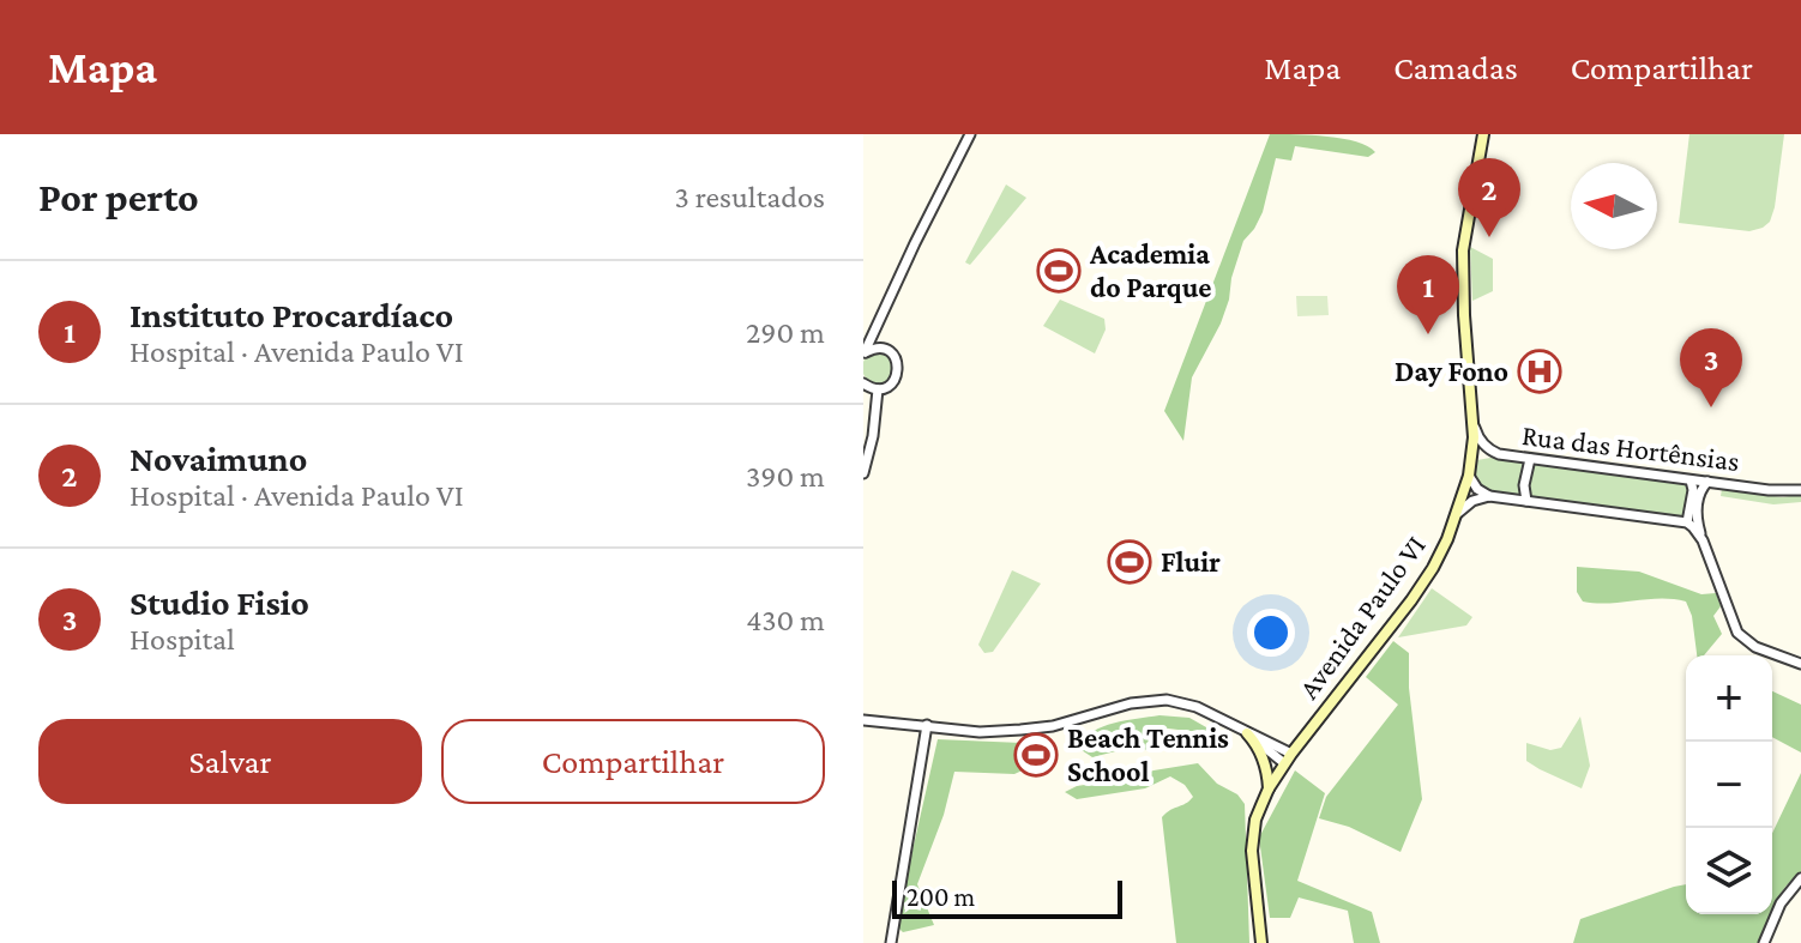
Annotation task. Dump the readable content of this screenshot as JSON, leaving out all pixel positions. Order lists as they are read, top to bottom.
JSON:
{
  "streets": {
    "main road": ["Avenida Paulo VI"],
    "street": ["Rua das Hortênsias"]
  },
  "crossings": [
    ["Rua das Hortênsias", "Avenida Paulo VI"]
  ],
  "places": {
    "sports": ["Academia do Parque", "Fluir", "Beach Tennis School"],
    "hospital": ["Day Fono"]
  },
  "scale_bar": "200 m",
  "north": "left",
  "page": {
    "header": "Mapa",
    "nav": ["Mapa", "Camadas", "Compartilhar"],
    "heading": ["Por perto", "3 resultados"],
    "pins": ["2", "1", "3"],
    "list": [
      {
        "mark": "1",
        "name": "Instituto Procardíaco",
        "note": "Hospital · Avenida Paulo VI",
        "value": "290 m"
      },
      {
        "mark": "2",
        "name": "Novaimuno",
        "note": "Hospital · Avenida Paulo VI",
        "value": "390 m"
      },
      {
        "mark": "3",
        "name": "Studio Fisio",
        "note": "Hospital",
        "value": "430 m"
      }
    ],
    "map_buttons": ["+", "−"],
    "buttons": ["Salvar", "Compartilhar"],
    "scale": "200 m"
  }
}
